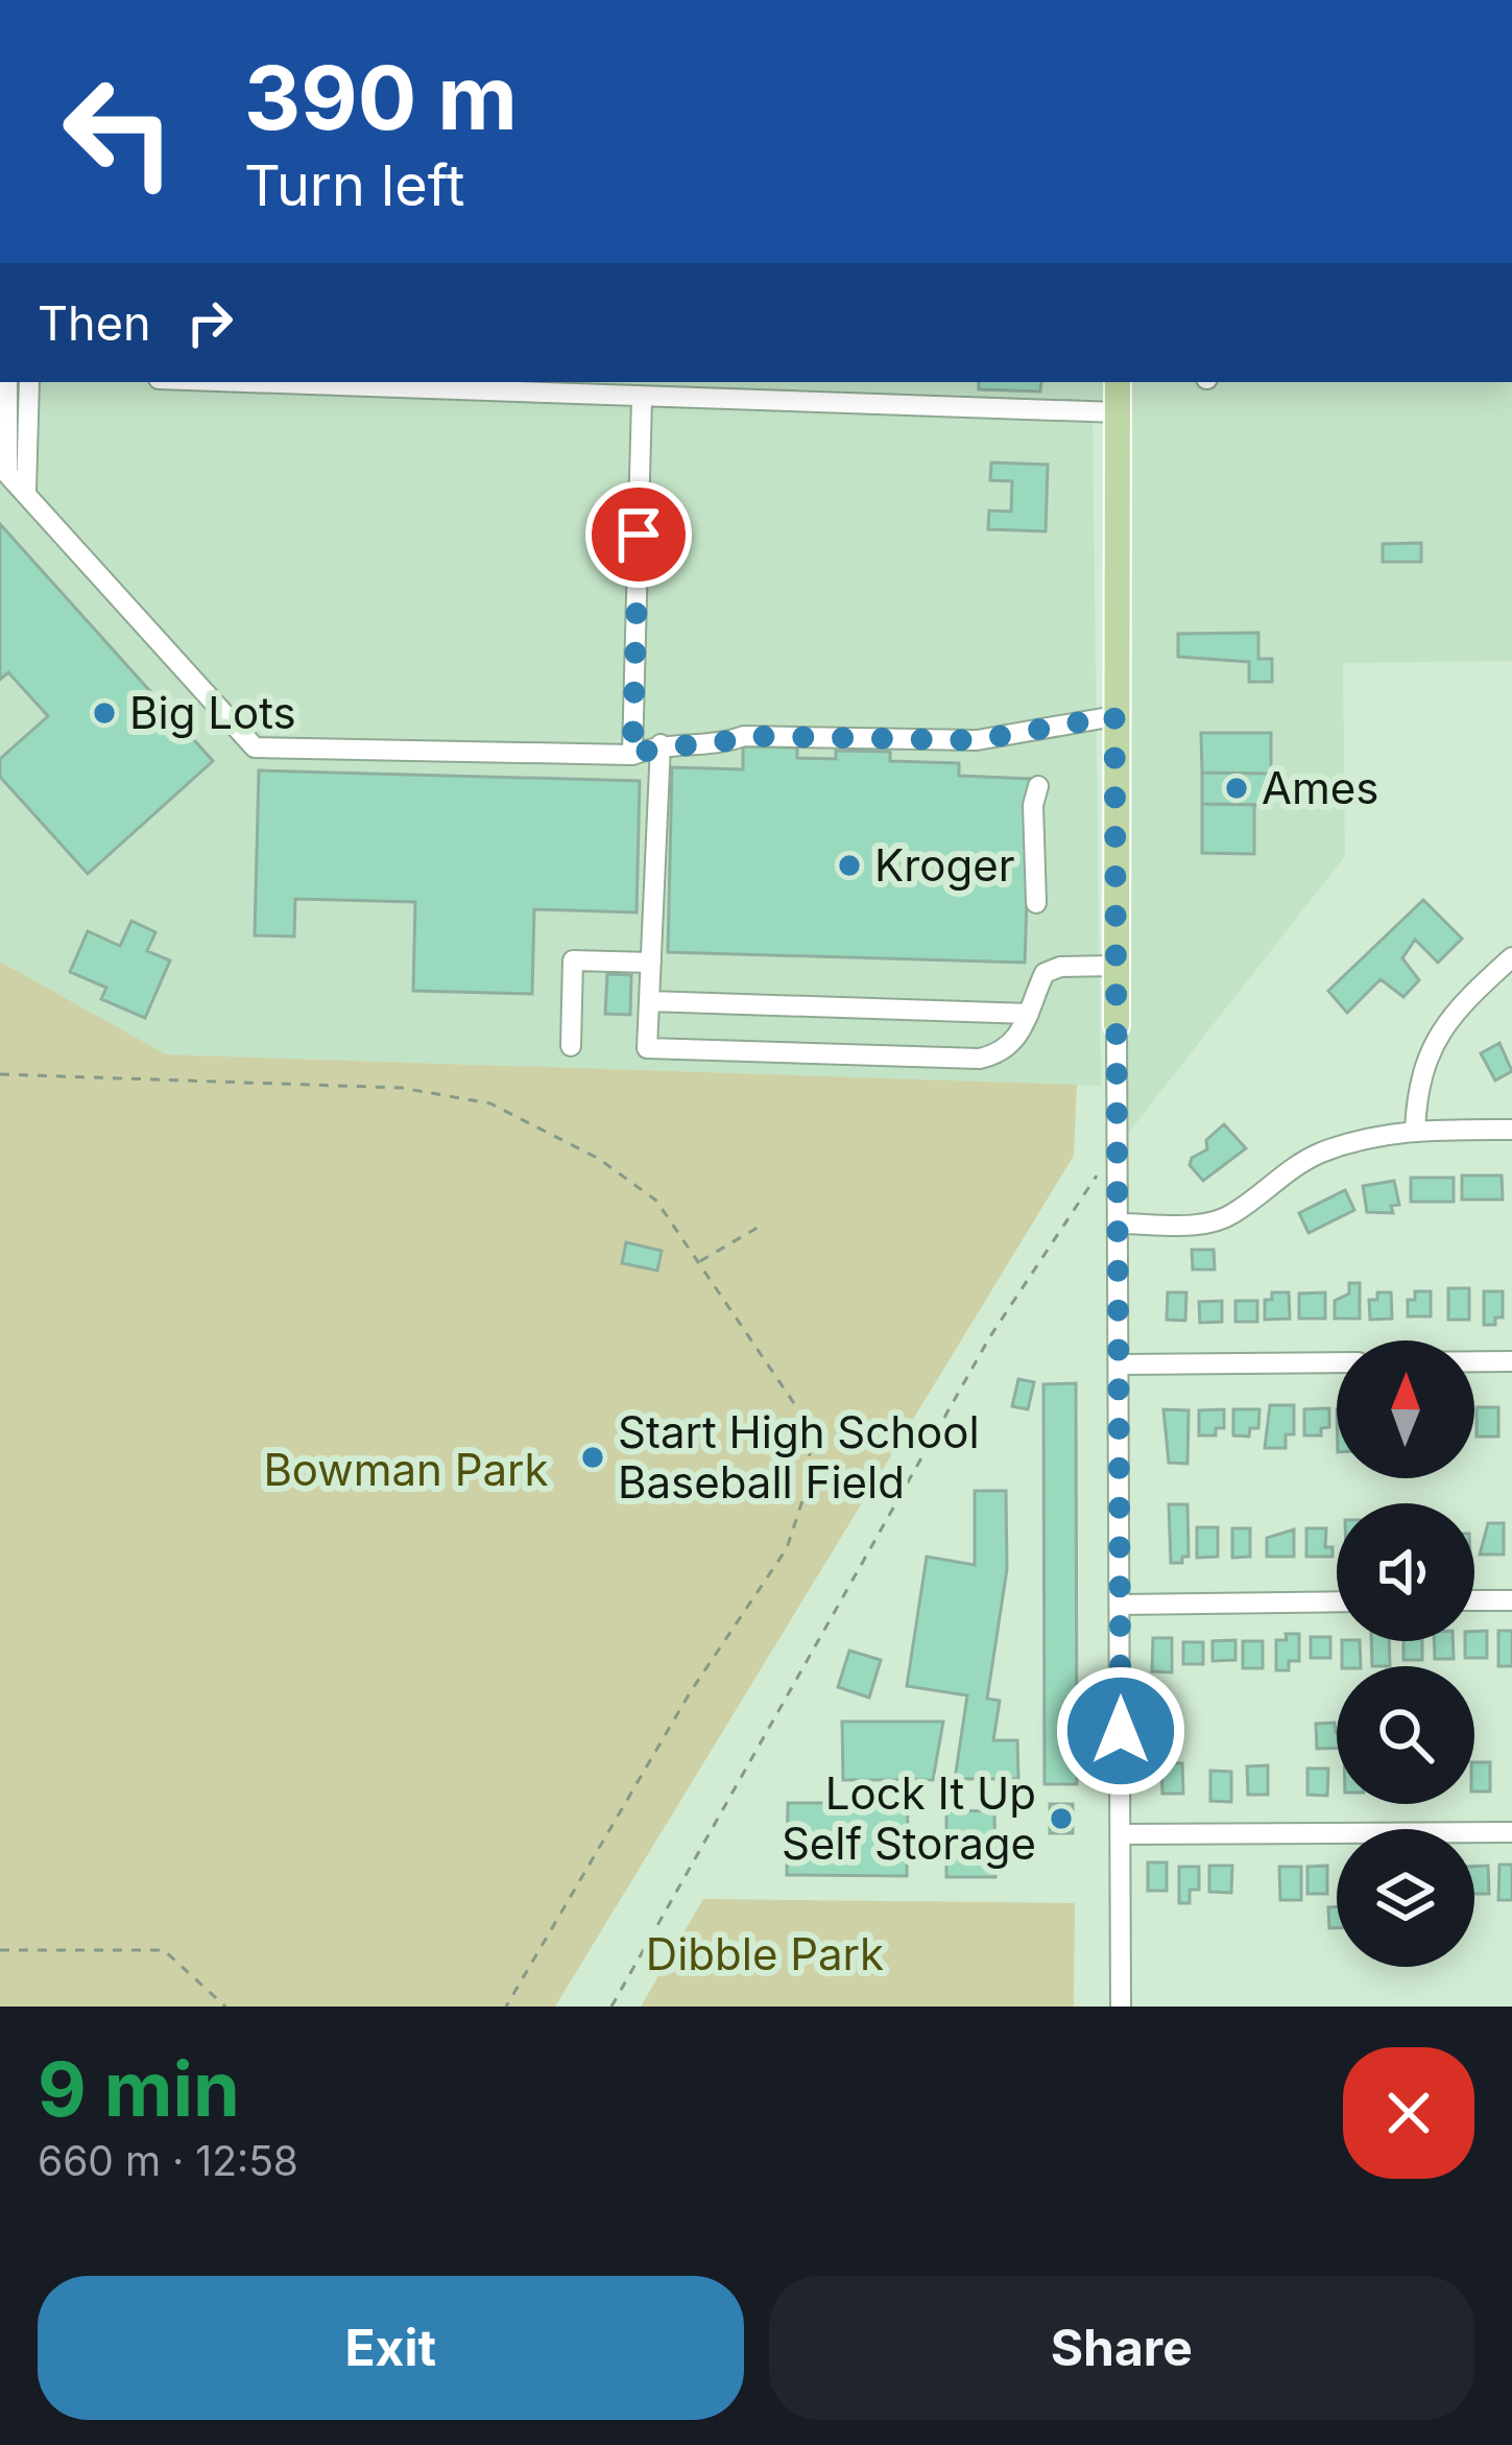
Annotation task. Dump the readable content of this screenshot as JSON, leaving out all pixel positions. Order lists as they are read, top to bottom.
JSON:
{
  "parks": ["Bowman Park", "Dibble Park"],
  "places": [
    "Big Lots",
    "Ames",
    "Kroger",
    "Start High School Baseball Field",
    "Lock It Up Self Storage"
  ],
  "north": "top",
  "page": {
    "turn": ["390 m", "Turn left"],
    "then": "Then",
    "heading": ["9 min", "660 m · 12:58"],
    "buttons": ["Exit", "Share"]
  }
}
